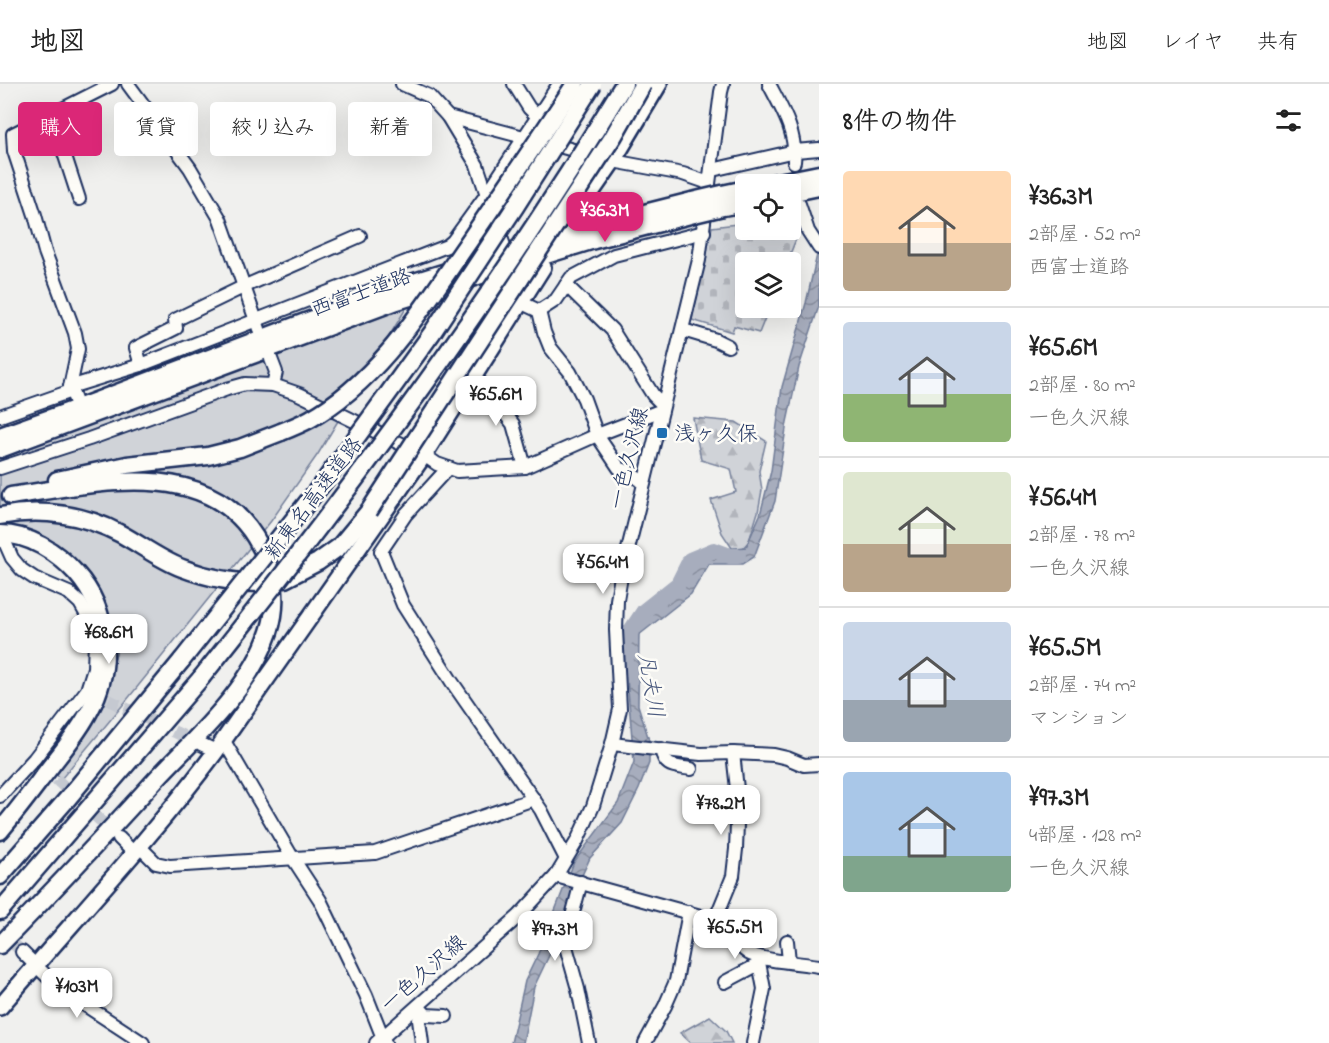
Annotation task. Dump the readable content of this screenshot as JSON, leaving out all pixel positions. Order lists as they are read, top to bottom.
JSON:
{
  "streets": {
    "highway": ["西富士道路", "新東名高速道路"],
    "street": ["一色久沢線"]
  },
  "water": ["凡夫川"],
  "places": {
    "transit": ["浅ヶ久保"]
  },
  "page": {
    "header": "地図",
    "nav": ["地図", "レイヤ", "共有"],
    "heading": "8件の物件",
    "chip": [
      "購入",
      "賃貸",
      "絞り込み",
      "新着"
    ],
    "list": [
      {
        "name": "¥36.3M",
        "note": "2部屋 · 52 m² · 西富士道路"
      },
      {
        "name": "¥65.6M",
        "note": "2部屋 · 80 m² · 一色久沢線"
      },
      {
        "name": "¥56.4M",
        "note": "2部屋 · 78 m² · 一色久沢線"
      },
      {
        "name": "¥65.5M",
        "note": "2部屋 · 74 m² · マンション"
      },
      {
        "name": "¥97.3M",
        "note": "4部屋 · 128 m² · 一色久沢線"
      }
    ],
    "price": [
      "¥36.3M",
      "¥65.6M",
      "¥56.4M",
      "¥68.6M",
      "¥78.2M",
      "¥65.5M",
      "¥97.3M",
      "¥103M"
    ]
  }
}
